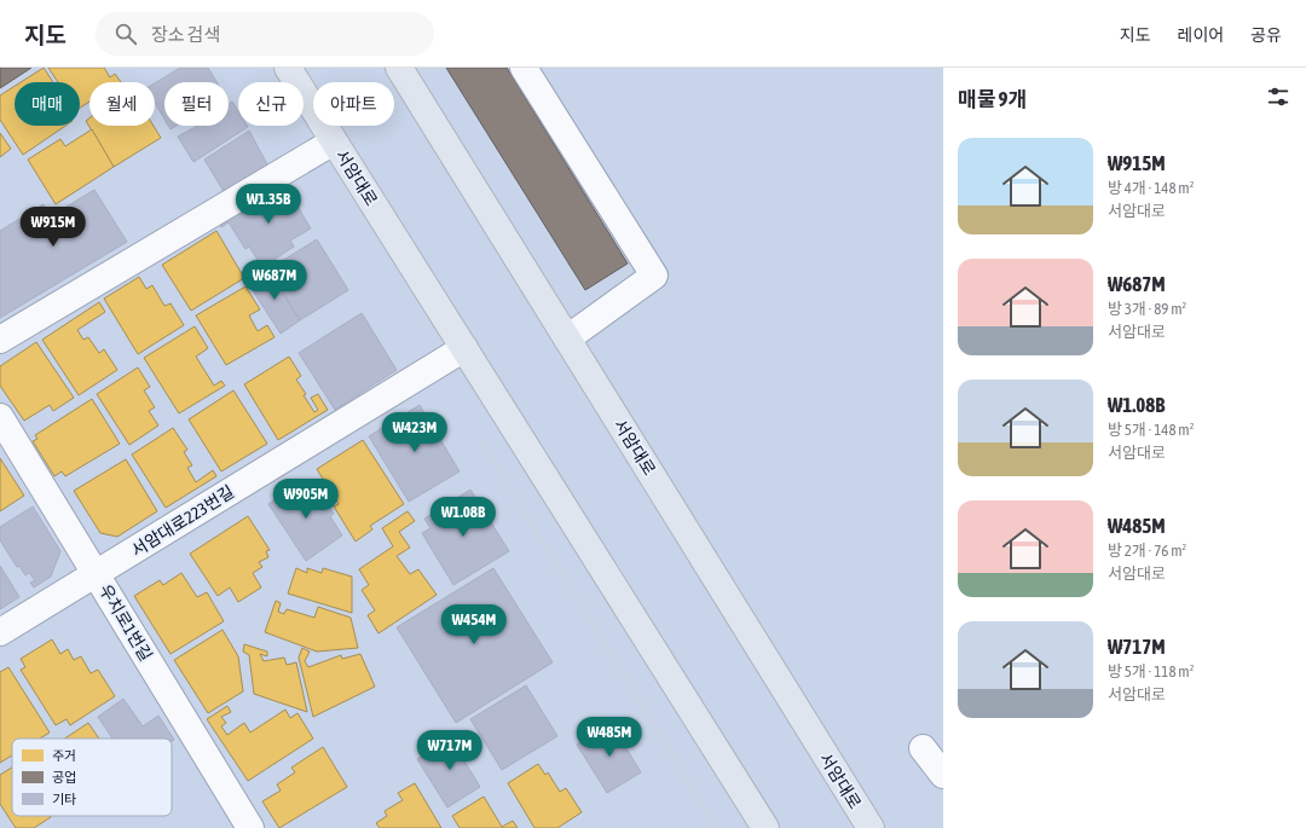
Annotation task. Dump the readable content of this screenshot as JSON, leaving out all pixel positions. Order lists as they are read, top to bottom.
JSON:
{
  "streets": {
    "main road": ["서암대로"],
    "lane": ["서암대로223번길", "우치로1번길"]
  },
  "crossings": [
    ["서암대로", "서암대로223번길"],
    ["서암대로223번길", "우치로1번길"]
  ],
  "legend": ["주거", "공업", "기타"],
  "page": {
    "header": "지도",
    "search": "장소 검색",
    "nav": ["지도", "레이어", "공유"],
    "heading": "매물 9개",
    "chip": [
      "매매",
      "월세",
      "필터",
      "신규",
      "아파트"
    ],
    "list": [
      {
        "name": "₩915M",
        "note": "방 4개 · 148 m² · 서암대로"
      },
      {
        "name": "₩687M",
        "note": "방 3개 · 89 m² · 서암대로"
      },
      {
        "name": "₩1.08B",
        "note": "방 5개 · 148 m² · 서암대로"
      },
      {
        "name": "₩485M",
        "note": "방 2개 · 76 m² · 서암대로"
      },
      {
        "name": "₩717M",
        "note": "방 5개 · 118 m² · 서암대로"
      }
    ],
    "price": [
      "₩1.35B",
      "₩915M",
      "₩687M",
      "₩423M",
      "₩905M",
      "₩1.08B",
      "₩454M",
      "₩485M",
      "₩717M"
    ]
  }
}
